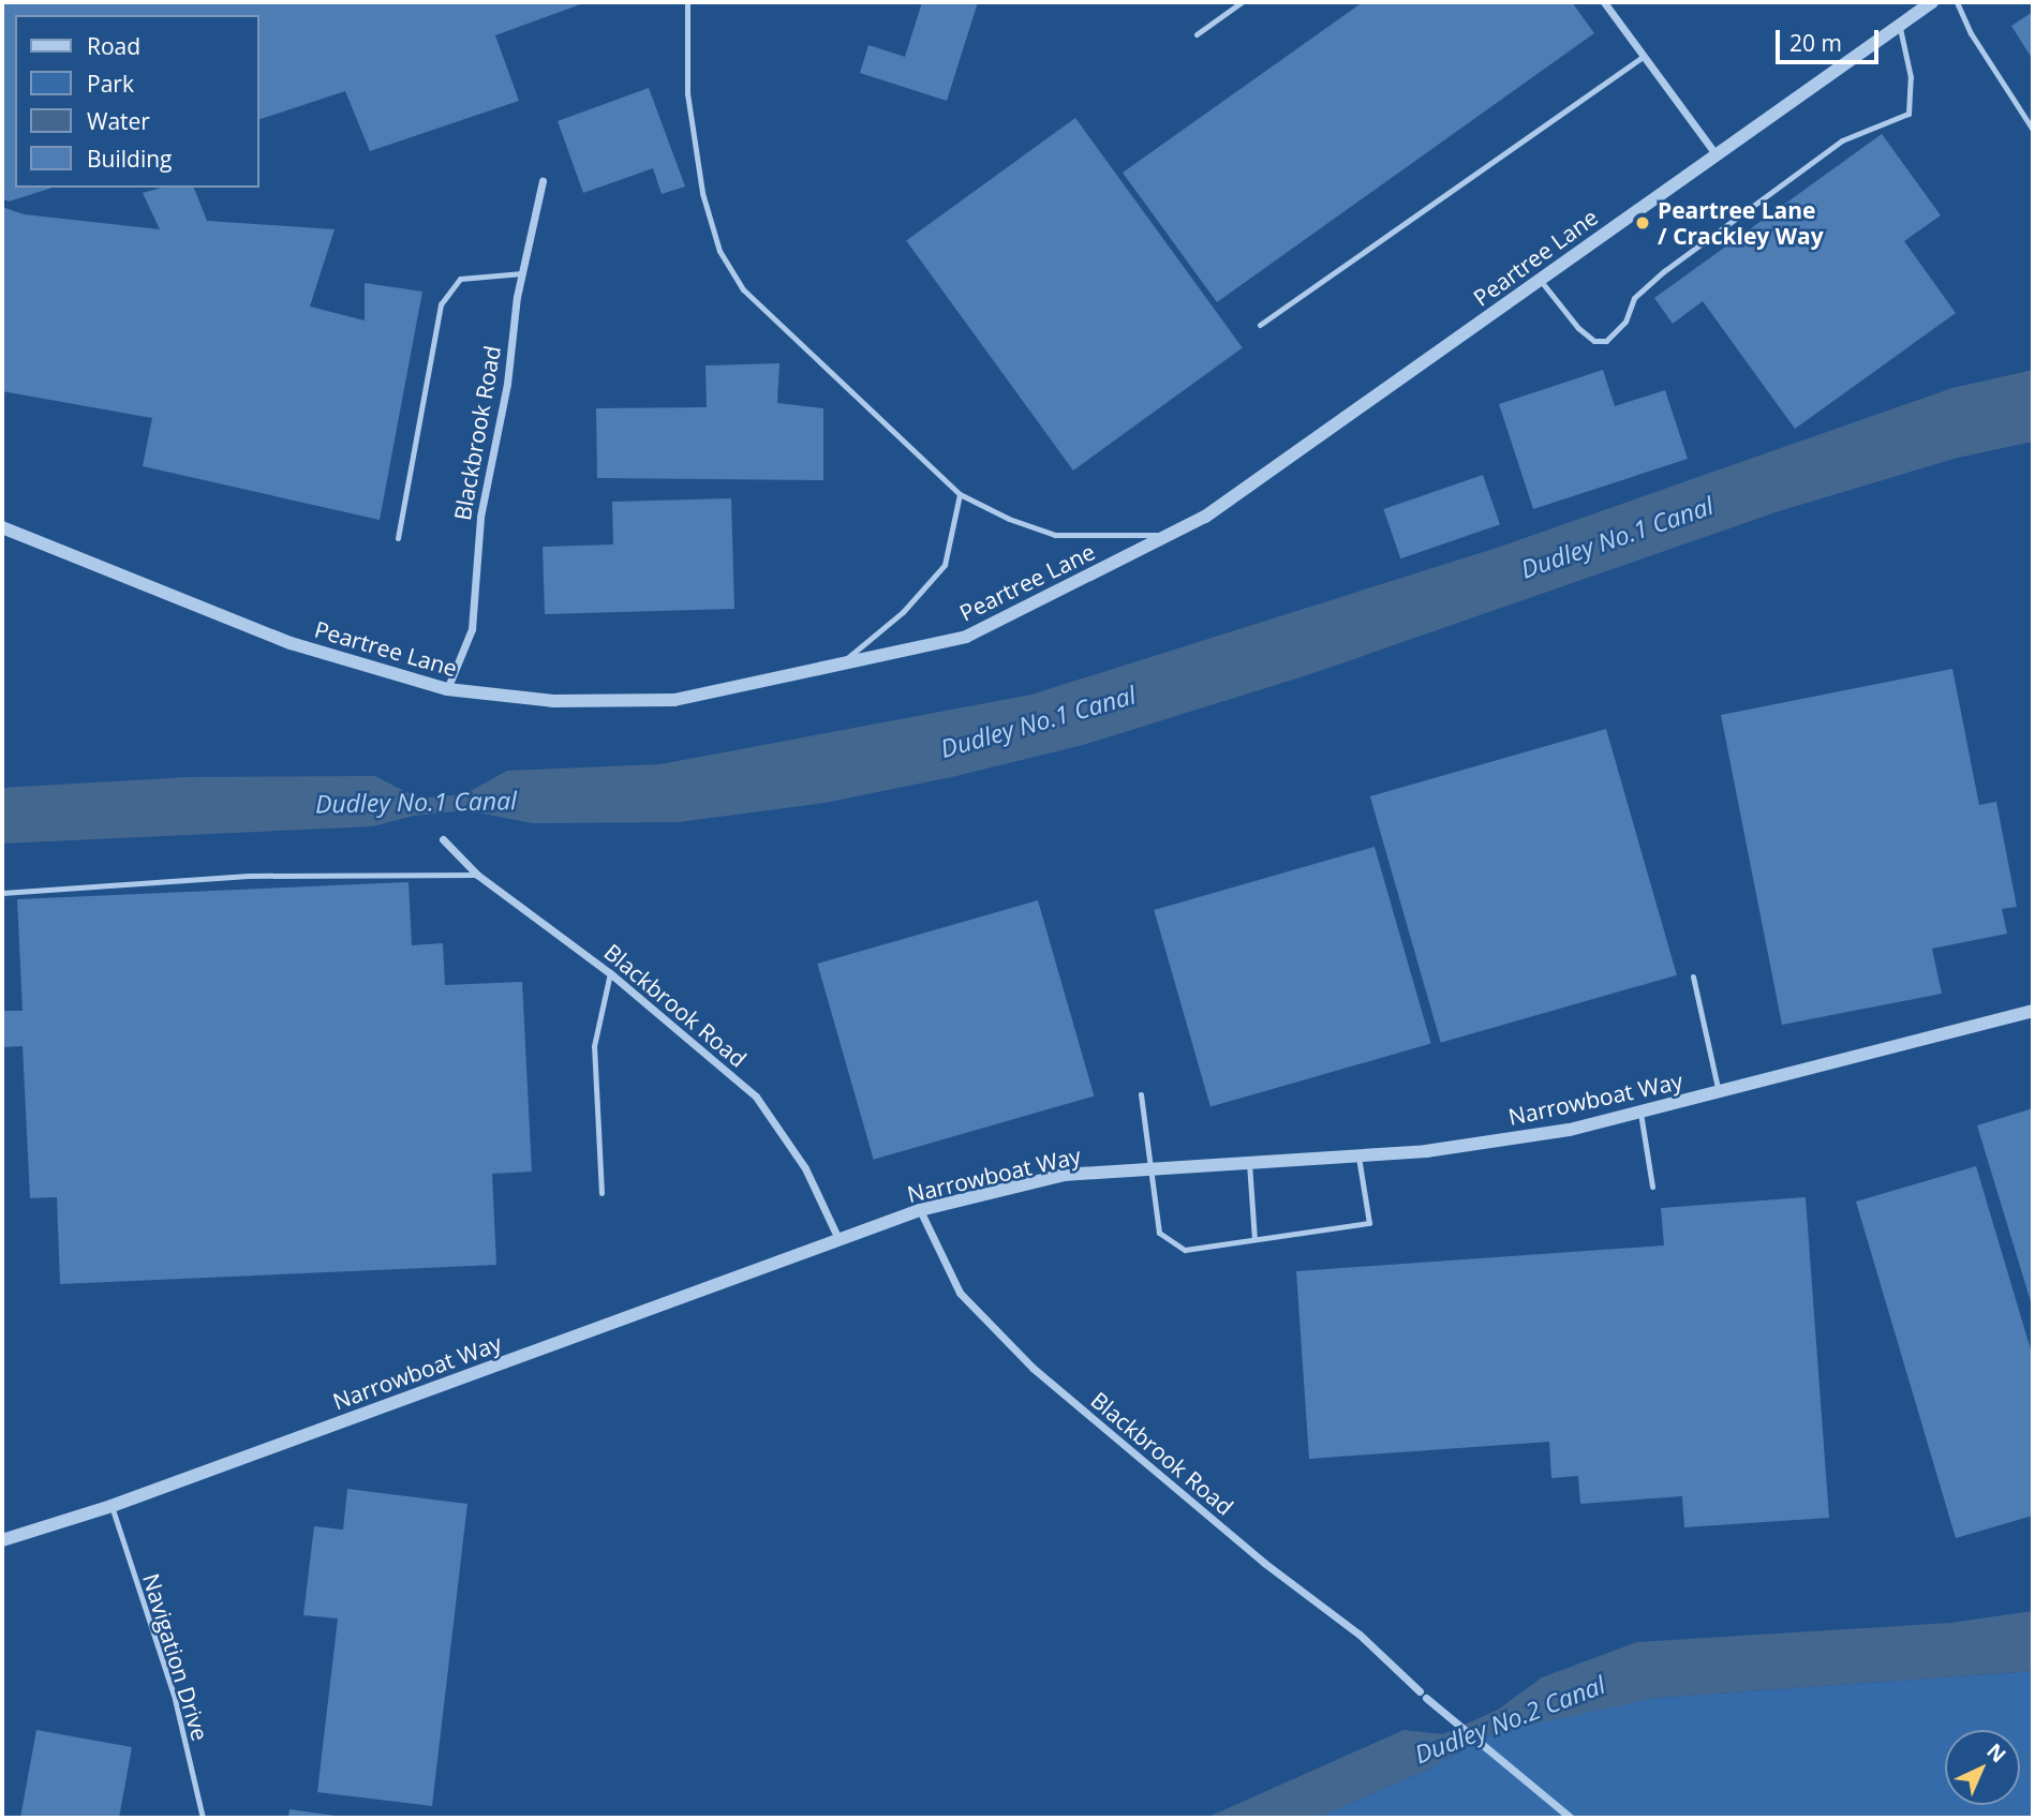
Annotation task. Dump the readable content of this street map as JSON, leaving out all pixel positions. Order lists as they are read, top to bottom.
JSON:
{
  "streets": {
    "street": ["Peartree Lane", "Blackbrook Road", "Narrowboat Way"],
    "lane": ["Navigation Drive"]
  },
  "crossings": [
    ["Peartree Lane", "Blackbrook Road"],
    ["Blackbrook Road", "Narrowboat Way"],
    ["Narrowboat Way", "Navigation Drive"]
  ],
  "water": ["Dudley No.1 Canal", "Dudley No.2 Canal"],
  "places": ["Peartree Lane / Crackley Way"],
  "legend": [
    "Road",
    "Park",
    "Water",
    "Building"
  ],
  "scale_bar": "20 m",
  "north": "top right"
}
